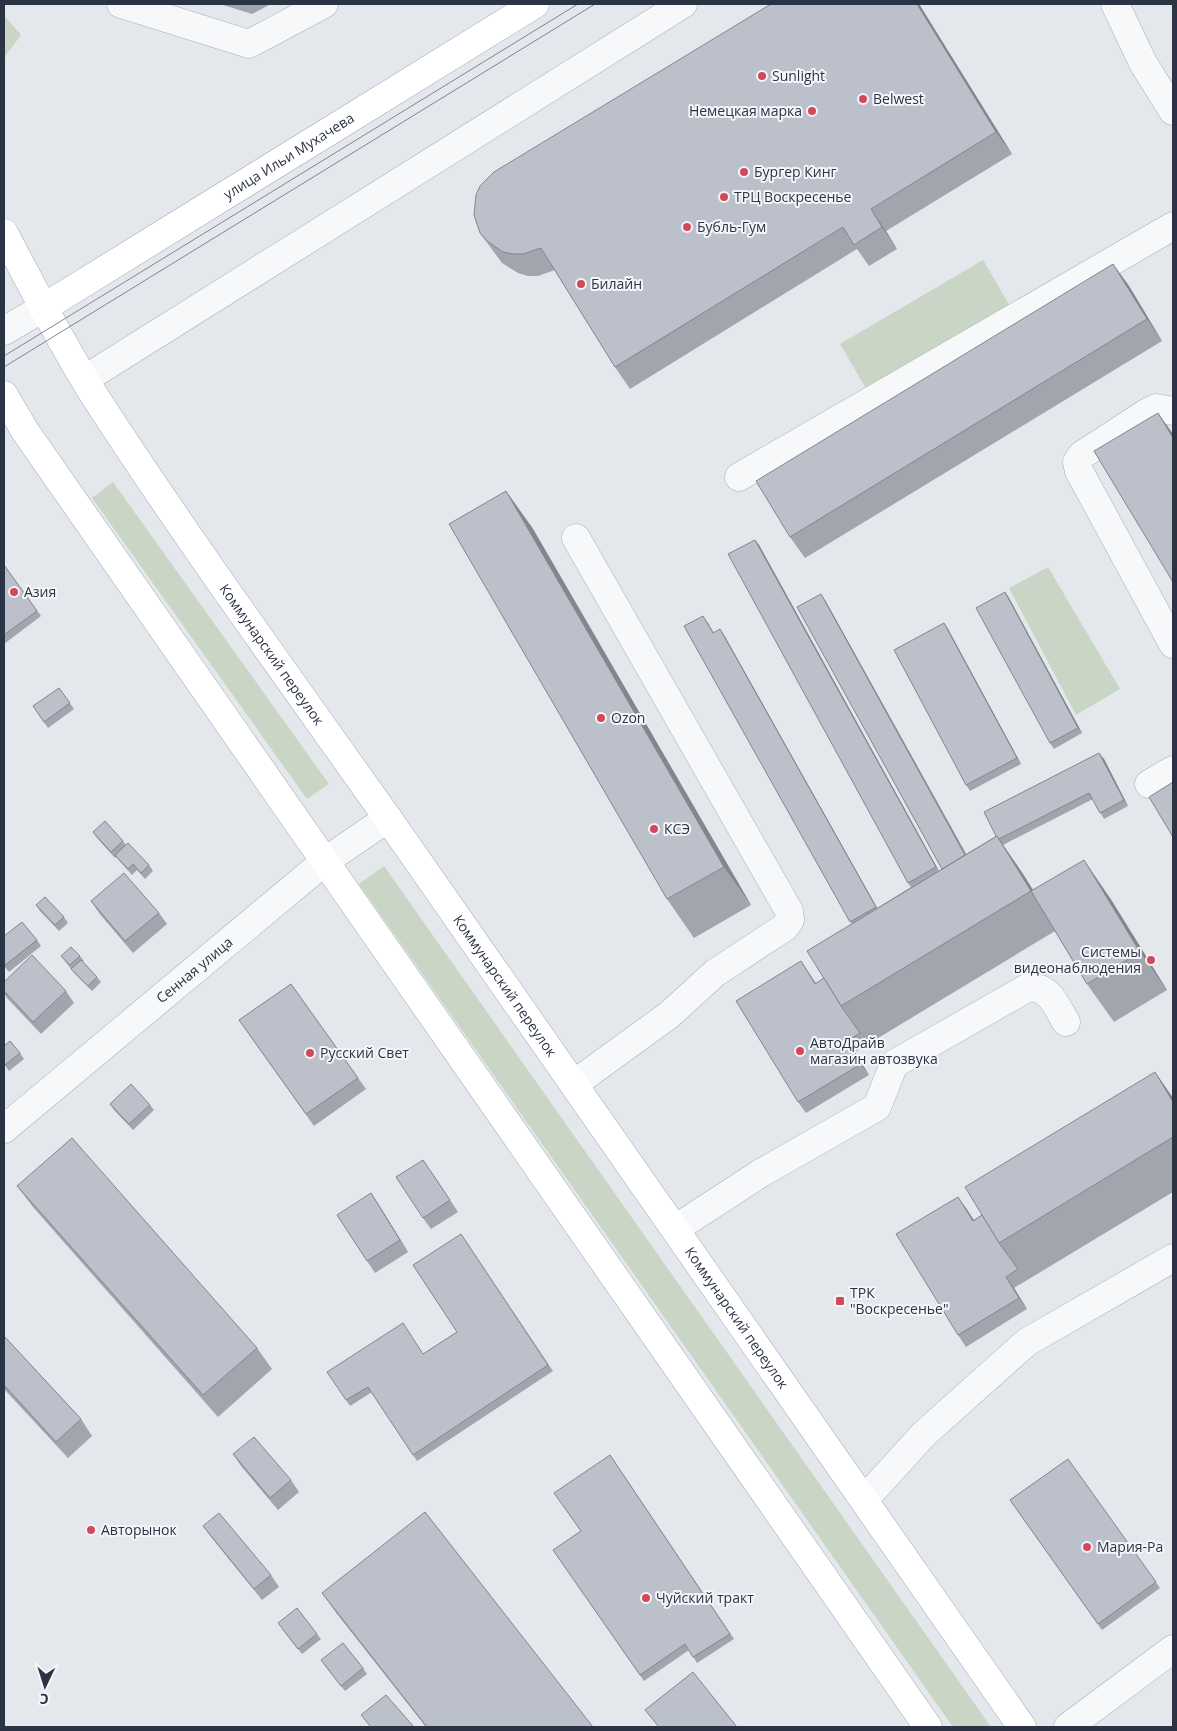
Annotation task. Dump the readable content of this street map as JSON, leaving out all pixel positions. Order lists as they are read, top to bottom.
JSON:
{
  "streets": {
    "main road": ["улица Ильи Мухачева", "Коммунарский переулок"],
    "street": ["Сенная улица"]
  },
  "crossings": [
    ["улица Ильи Мухачева", "Коммунарский переулок"],
    ["Коммунарский переулок", "Сенная улица"]
  ],
  "places": {
    "other": [
      "Sunlight",
      "Belwest",
      "Немецкая марка",
      "Бургер Кинг",
      "ТРЦ Воскресенье",
      "Бубль-Гум",
      "Билайн",
      "Азия",
      "Ozon",
      "КСЭ",
      "Системы видеонаблюдения",
      "АвтоДрайв магазин автозвука",
      "Русский Свет",
      "Авторынок",
      "Мария-Ра",
      "Чуйский тракт"
    ],
    "transit": ["ТРК \"Воскресенье\""]
  },
  "north": "bottom"
}
